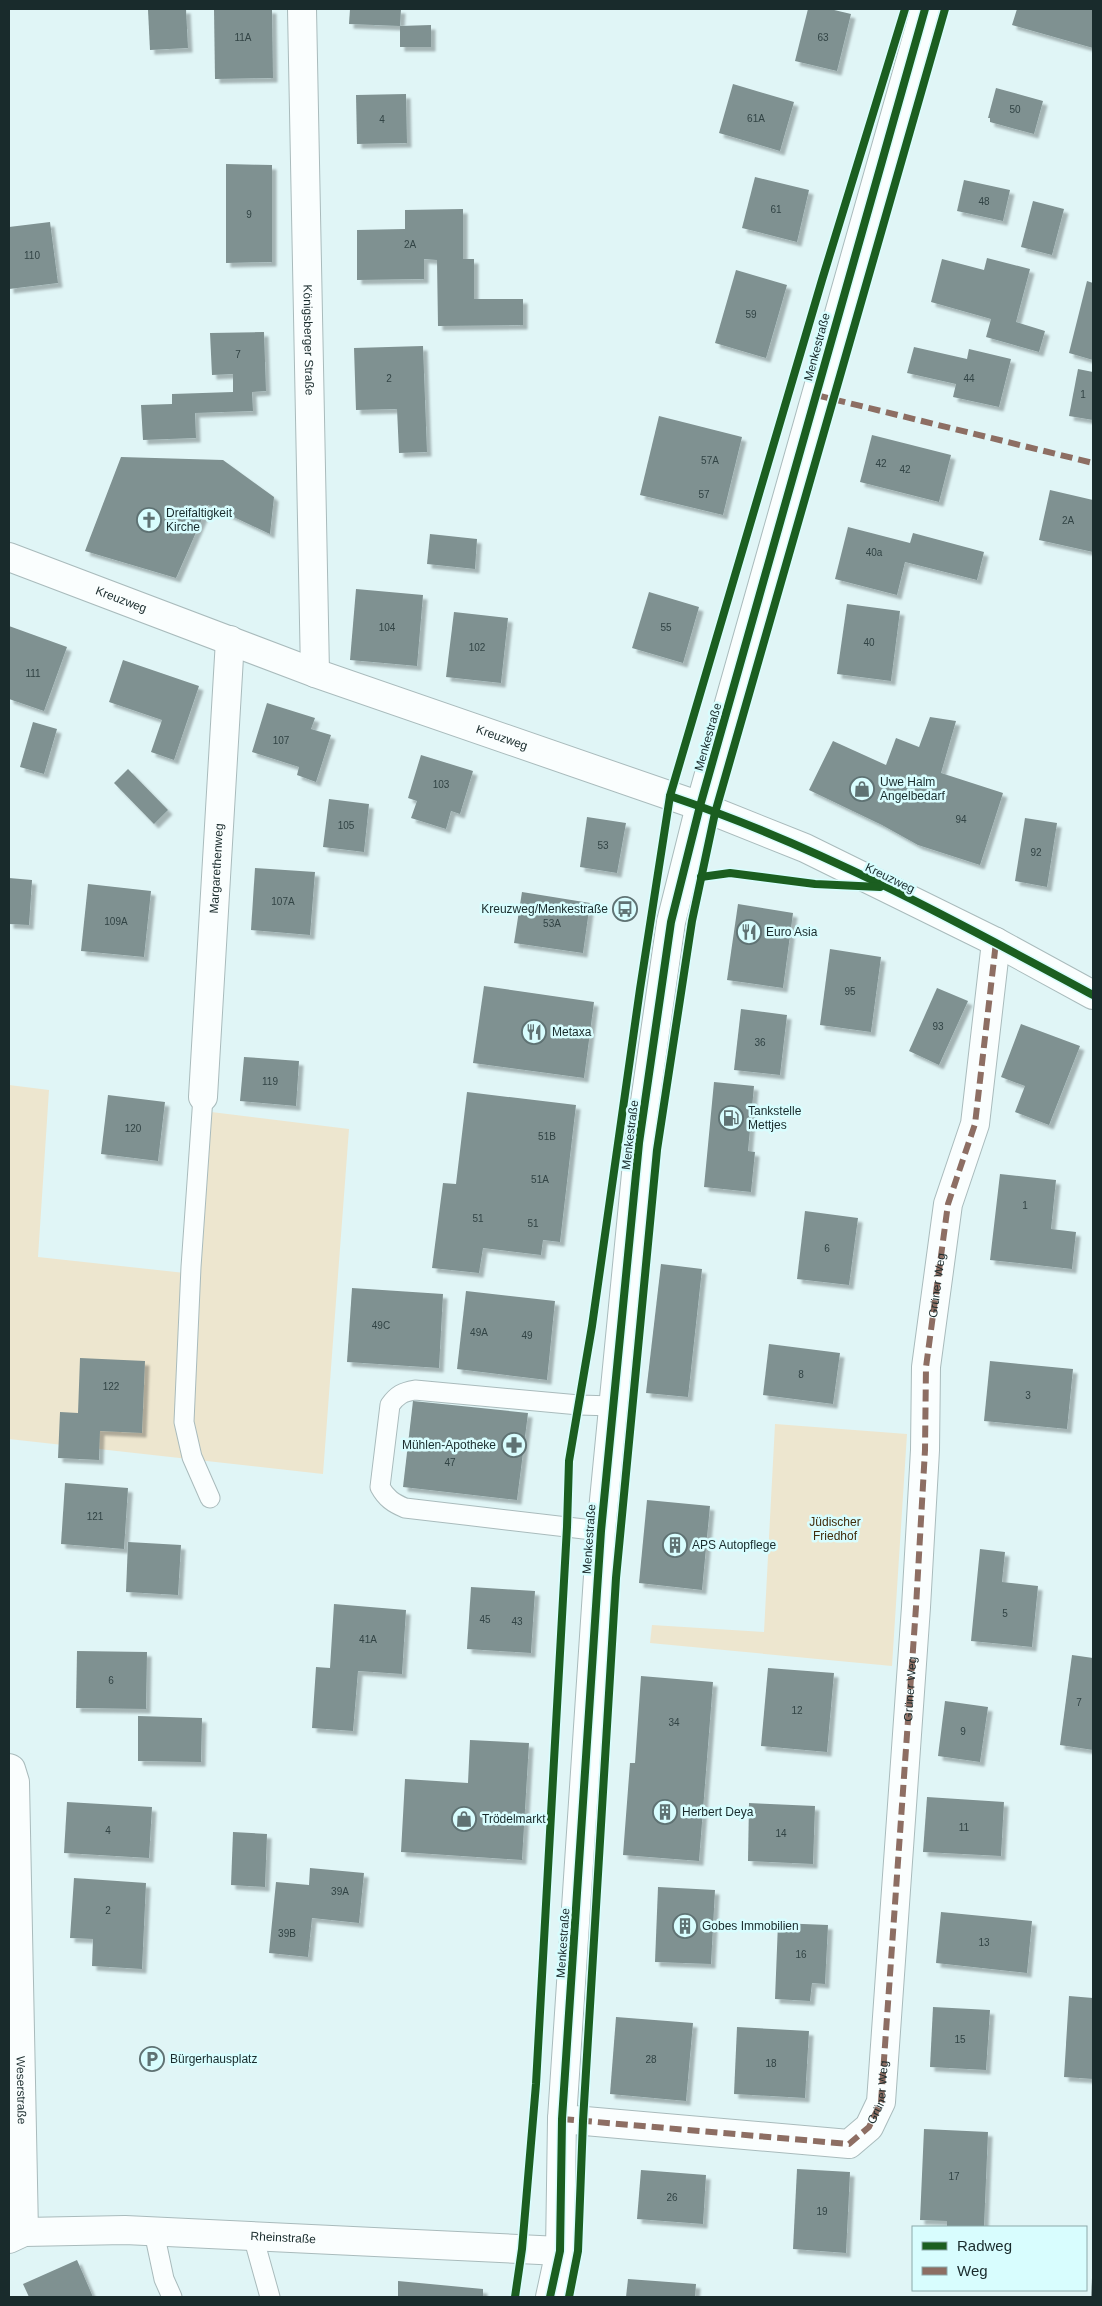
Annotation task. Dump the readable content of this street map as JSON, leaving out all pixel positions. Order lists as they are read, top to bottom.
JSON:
{
  "streets": {
    "street": [
      "Königsberger Straße",
      "Menkestraße",
      "Kreuzweg",
      "Margarethenweg",
      "Grüner Weg",
      "Weserstraße",
      "Rheinstraße"
    ]
  },
  "crossings": [
    ["Königsberger Straße", "Kreuzweg"],
    ["Menkestraße", "Kreuzweg"],
    ["Menkestraße", "Grüner Weg"],
    ["Menkestraße", "Rheinstraße"],
    ["Kreuzweg", "Margarethenweg"],
    ["Kreuzweg", "Grüner Weg"],
    ["Weserstraße", "Rheinstraße"]
  ],
  "parks": ["Jüdischer Friedhof"],
  "places": {
    "church": ["Dreifaltigkeit Kirche"],
    "shop": ["Uwe Halm Angelbedarf", "Trödelmarkt"],
    "bus stop": ["Kreuzweg/Menkestraße"],
    "restaurant": ["Euro Asia", "Metaxa"],
    "fuel station": ["Tankstelle Mettjes"],
    "pharmacy": ["Mühlen-Apotheke"],
    "building": ["APS Autopflege", "Herbert Deya", "Gobes Immobilien"],
    "parking": ["Bürgerhausplatz"]
  },
  "house_numbers": [
    "11A",
    "63",
    "50",
    "61A",
    "4",
    "48",
    "61",
    "9",
    "2A",
    "110",
    "59",
    "7",
    "2",
    "44",
    "1",
    "57A",
    "42",
    "42",
    "57",
    "2A",
    "40a",
    "104",
    "55",
    "40",
    "102",
    "111",
    "107",
    "103",
    "94",
    "105",
    "53",
    "92",
    "107A",
    "109A",
    "53A",
    "95",
    "93",
    "36",
    "119",
    "120",
    "51B",
    "51A",
    "1",
    "51",
    "51",
    "6",
    "49C",
    "49A",
    "49",
    "8",
    "122",
    "3",
    "47",
    "121",
    "5",
    "45",
    "43",
    "41A",
    "6",
    "7",
    "12",
    "34",
    "9",
    "11",
    "4",
    "14",
    "39A",
    "2",
    "39B",
    "13",
    "16",
    "15",
    "28",
    "18",
    "17",
    "26",
    "19"
  ],
  "legend": ["Radweg", "Weg"]
}
